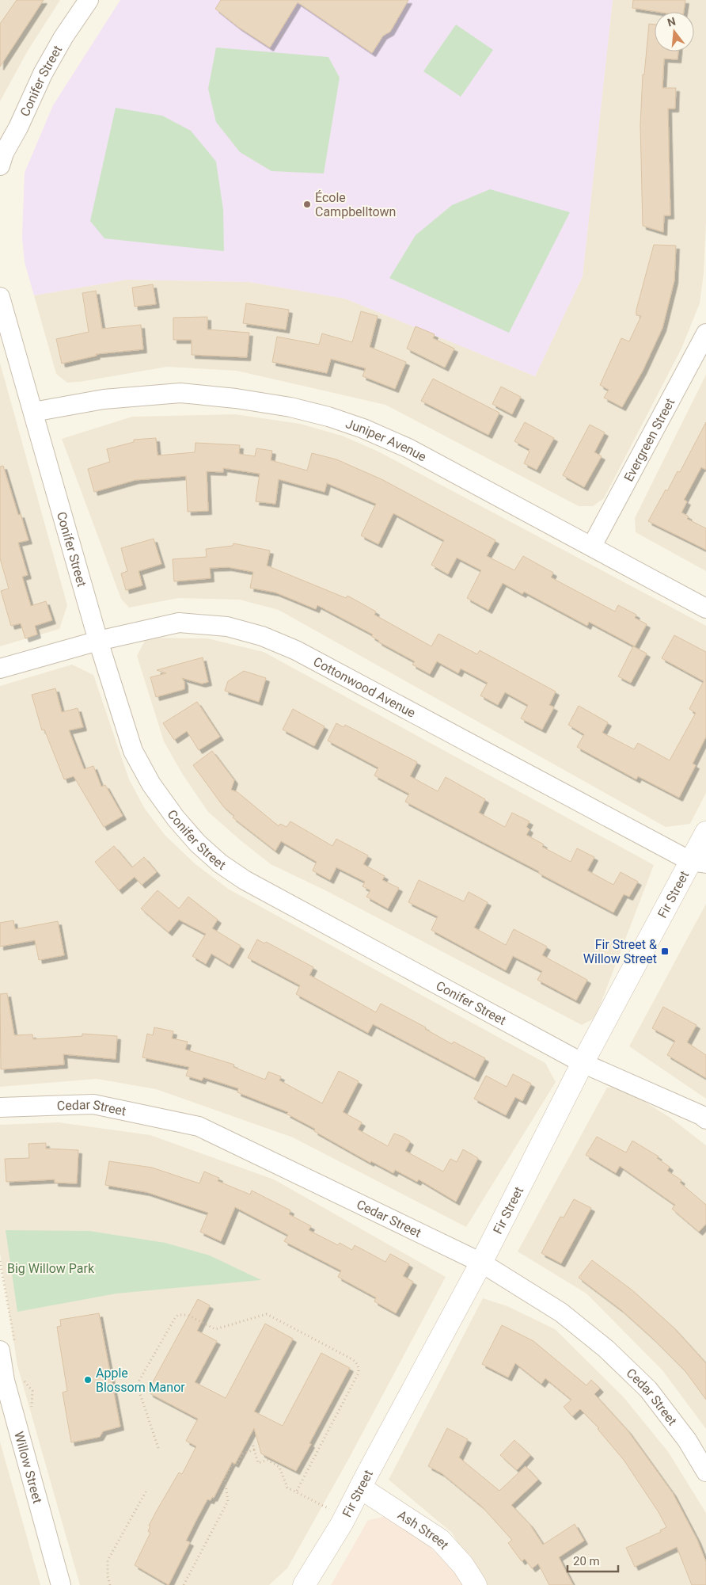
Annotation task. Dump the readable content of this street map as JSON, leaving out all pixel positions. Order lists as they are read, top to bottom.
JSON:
{
  "streets": {
    "street": [
      "Conifer Street",
      "Evergreen Street",
      "Juniper Avenue",
      "Cottonwood Avenue",
      "Fir Street",
      "Cedar Street",
      "Willow Street",
      "Ash Street"
    ]
  },
  "crossings": [
    ["Conifer Street", "Juniper Avenue"],
    ["Conifer Street", "Cottonwood Avenue"],
    ["Conifer Street", "Fir Street"],
    ["Evergreen Street", "Juniper Avenue"],
    ["Cottonwood Avenue", "Fir Street"],
    ["Fir Street", "Cedar Street"],
    ["Fir Street", "Ash Street"]
  ],
  "parks": ["Big Willow Park"],
  "places": {
    "other": ["École Campbelltown", "Apple Blossom Manor"],
    "transit": ["Fir Street & Willow Street"]
  },
  "scale_bar": "20 m",
  "north": "top"
}
